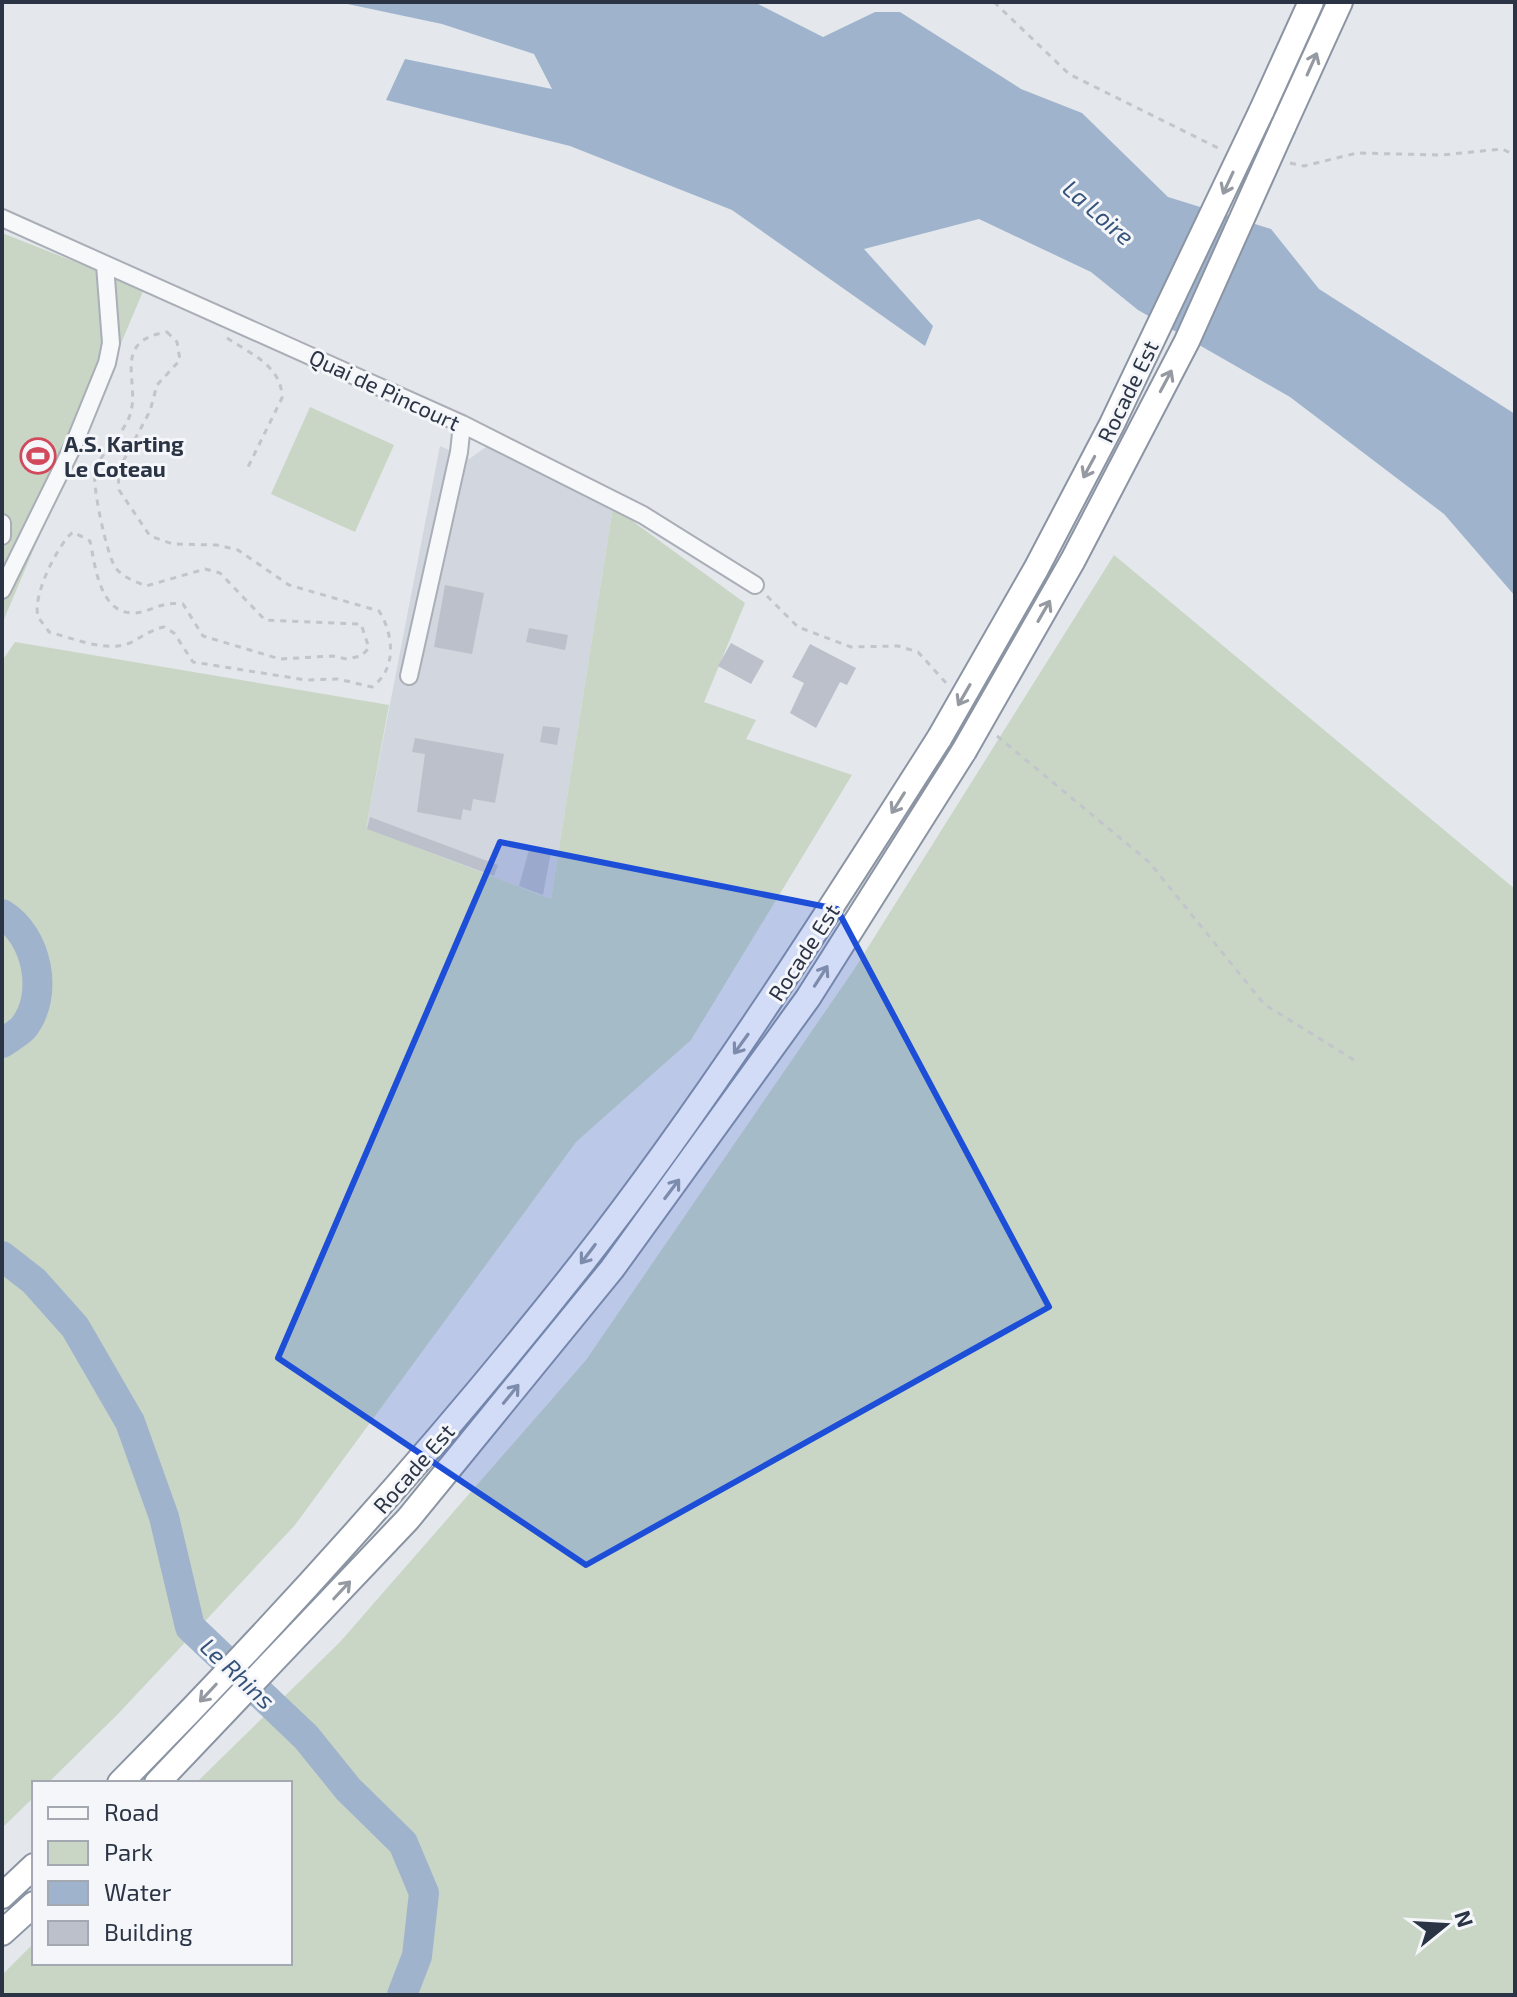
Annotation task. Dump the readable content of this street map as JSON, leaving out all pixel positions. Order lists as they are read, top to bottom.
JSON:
{
  "streets": {
    "highway": ["Rocade Est"],
    "street": ["Quai de Pincourt"]
  },
  "water": ["La Loire", "Le Rhins"],
  "places": {
    "sports": ["A.S. Karting Le Coteau"]
  },
  "legend": [
    "Road",
    "Park",
    "Water",
    "Building"
  ],
  "north": "right"
}
